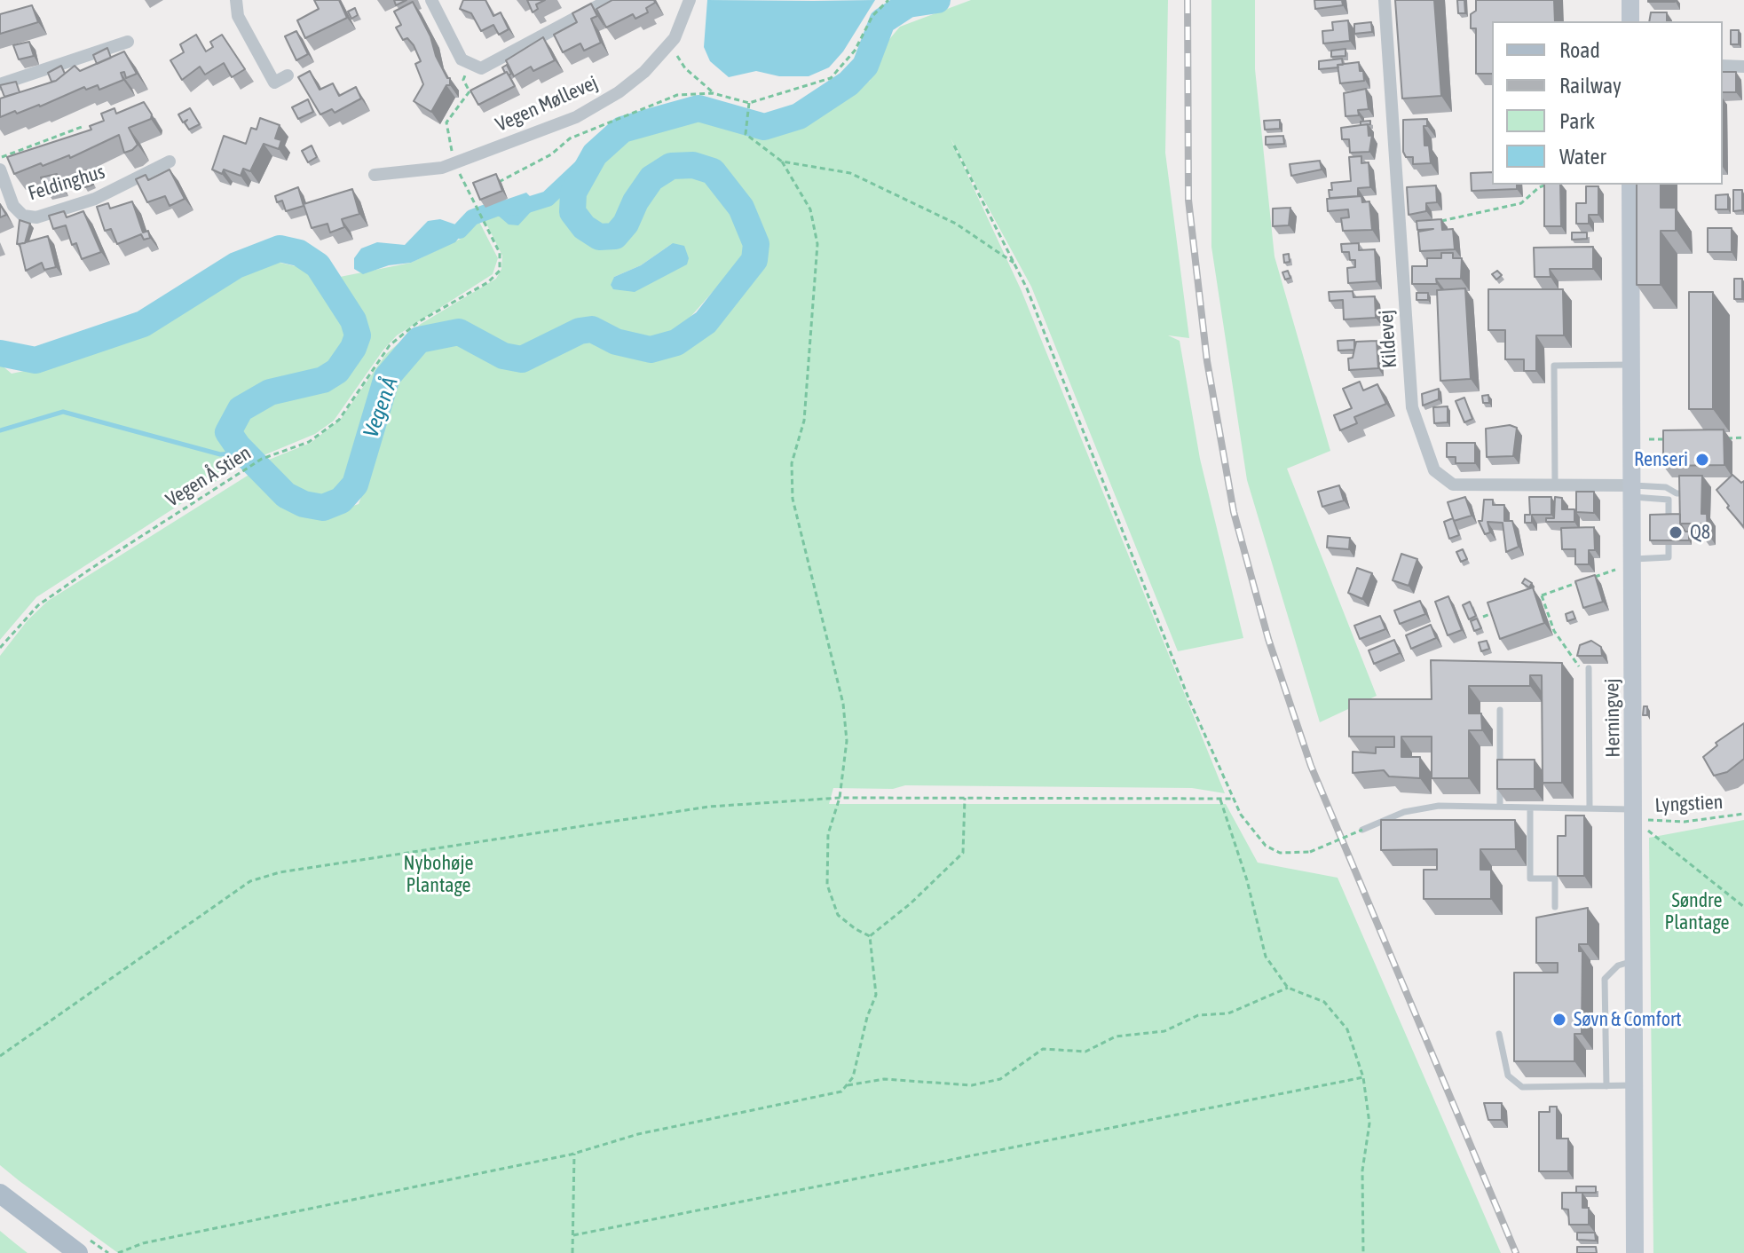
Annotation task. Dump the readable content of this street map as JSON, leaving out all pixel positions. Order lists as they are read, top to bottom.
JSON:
{
  "streets": {
    "street": [
      "Vegen Møllevej",
      "Feldinghus",
      "Kildevej",
      "Herningvej"
    ],
    "path": ["Vegen Å Stien", "Lyngstien"]
  },
  "crossings": [
    ["Vegen Møllevej", "Vegen Å Stien"],
    ["Kildevej", "Herningvej"],
    ["Herningvej", "Lyngstien"]
  ],
  "water": ["Vegen Å"],
  "parks": ["Nybohøje Plantage", "Søndre Plantage"],
  "places": ["Renseri", "Q8", "Søvn & Comfort"],
  "legend": [
    "Road",
    "Railway",
    "Park",
    "Water"
  ]
}
